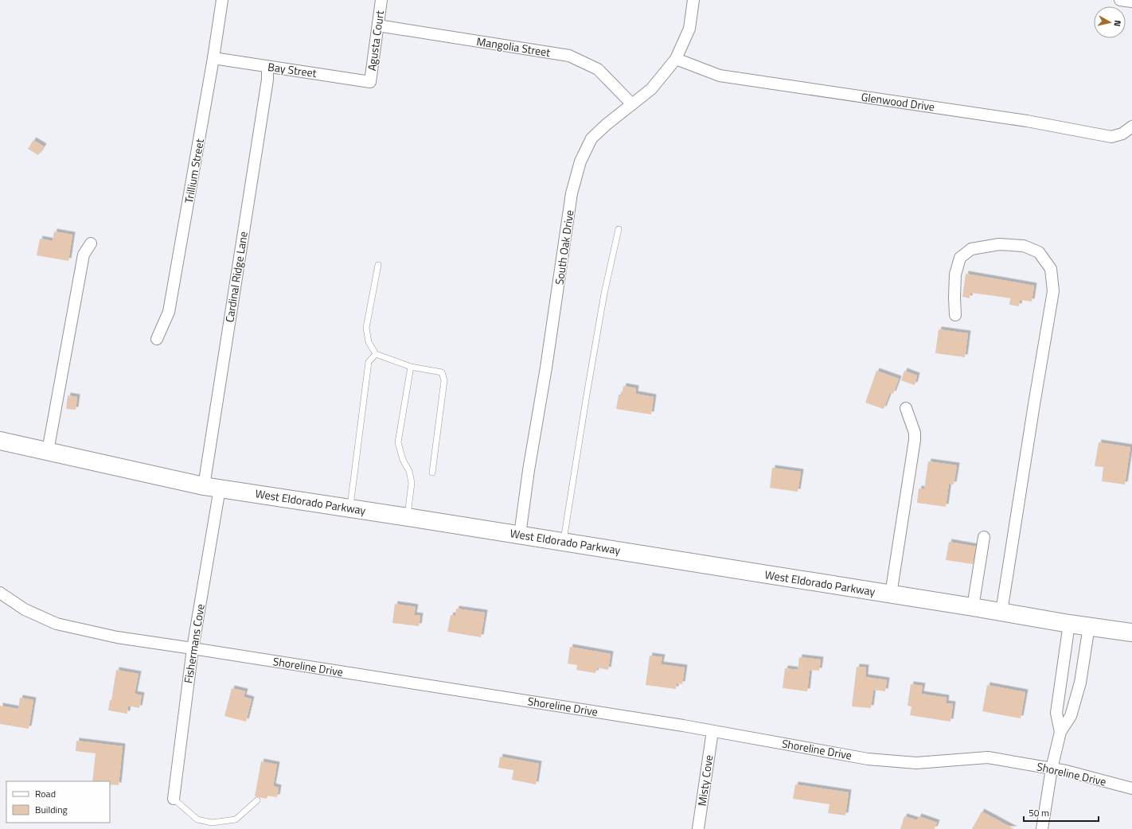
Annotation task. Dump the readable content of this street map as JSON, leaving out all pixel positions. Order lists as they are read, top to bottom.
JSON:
{
  "streets": {
    "main road": ["West Eldorado Parkway"],
    "street": [
      "Agusta Court",
      "Mangolia Street",
      "Bay Street",
      "Glenwood Drive",
      "Trillium Street",
      "South Oak Drive",
      "Cardinal Ridge Lane",
      "Fishermans Cove",
      "Shoreline Drive",
      "Misty Cove"
    ]
  },
  "crossings": [
    ["Agusta Court", "Mangolia Street"],
    ["Agusta Court", "Bay Street"],
    ["Mangolia Street", "South Oak Drive"],
    ["Bay Street", "Trillium Street"],
    ["Bay Street", "Cardinal Ridge Lane"],
    ["Glenwood Drive", "South Oak Drive"],
    ["South Oak Drive", "West Eldorado Parkway"],
    ["Cardinal Ridge Lane", "West Eldorado Parkway"],
    ["Cardinal Ridge Lane", "Fishermans Cove"],
    ["West Eldorado Parkway", "Fishermans Cove"],
    ["Fishermans Cove", "Shoreline Drive"],
    ["Shoreline Drive", "Misty Cove"]
  ],
  "legend": ["Road", "Building"],
  "scale_bar": "50 m",
  "north": "right"
}
